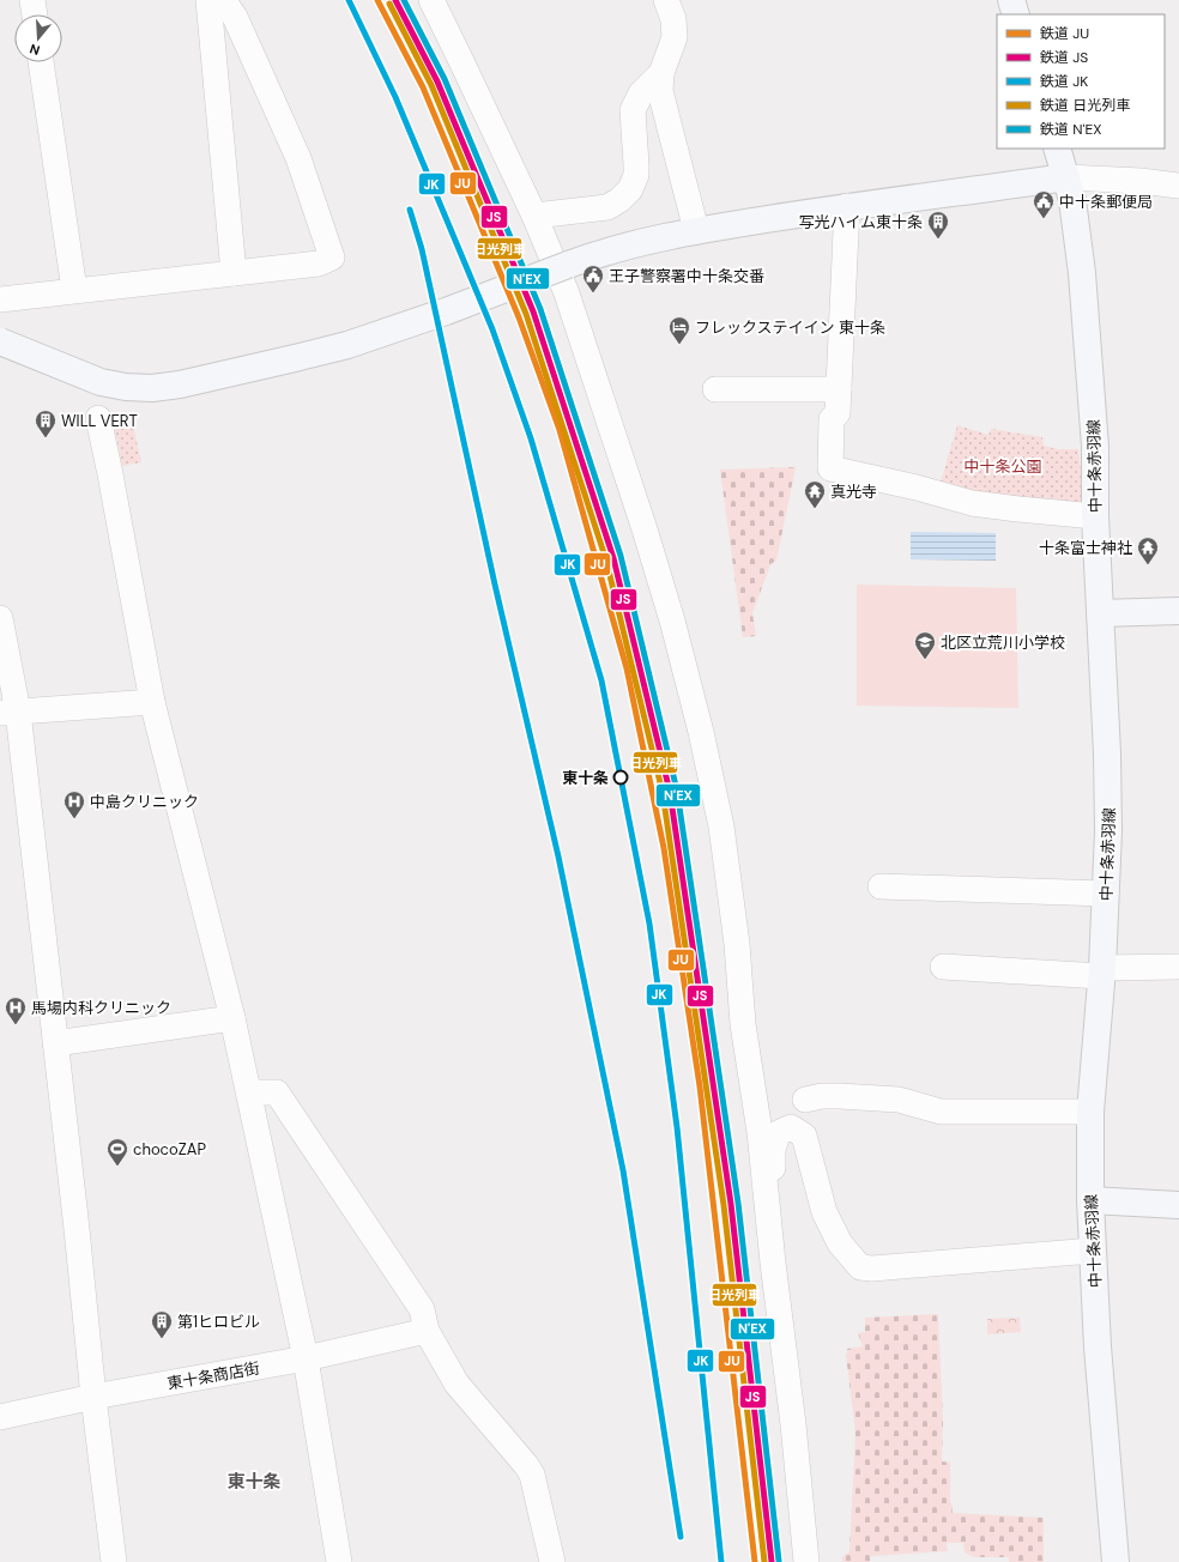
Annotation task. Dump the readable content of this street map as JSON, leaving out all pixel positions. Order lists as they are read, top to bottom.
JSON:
{
  "streets": {
    "main road": ["中十条赤羽線"],
    "street": ["東十条商店街"]
  },
  "districts": ["東十条"],
  "parks": ["中十条公園"],
  "places": {
    "public building": ["中十条郵便局", "王子警察署中十条交番"],
    "building": ["写光ハイム東十条", "WILL VERT", "第1ヒロビル"],
    "hotel": ["フレックステイイン 東十条"],
    "temple": ["真光寺", "十条富士神社"],
    "school or university": ["北区立荒川小学校"],
    "other": ["東十条"],
    "hospital": ["中島クリニック", "馬場内科クリニック"],
    "sports": ["chocoZAP"]
  },
  "lines": [
    "rail line JU",
    "rail line JS",
    "rail line JK",
    "rail line N'EX",
    "rail line 日光列車"
  ],
  "legend": [
    "鉄道 JU",
    "鉄道 JS",
    "鉄道 JK",
    "鉄道 日光列車",
    "鉄道 N'EX"
  ],
  "north": "bottom"
}
